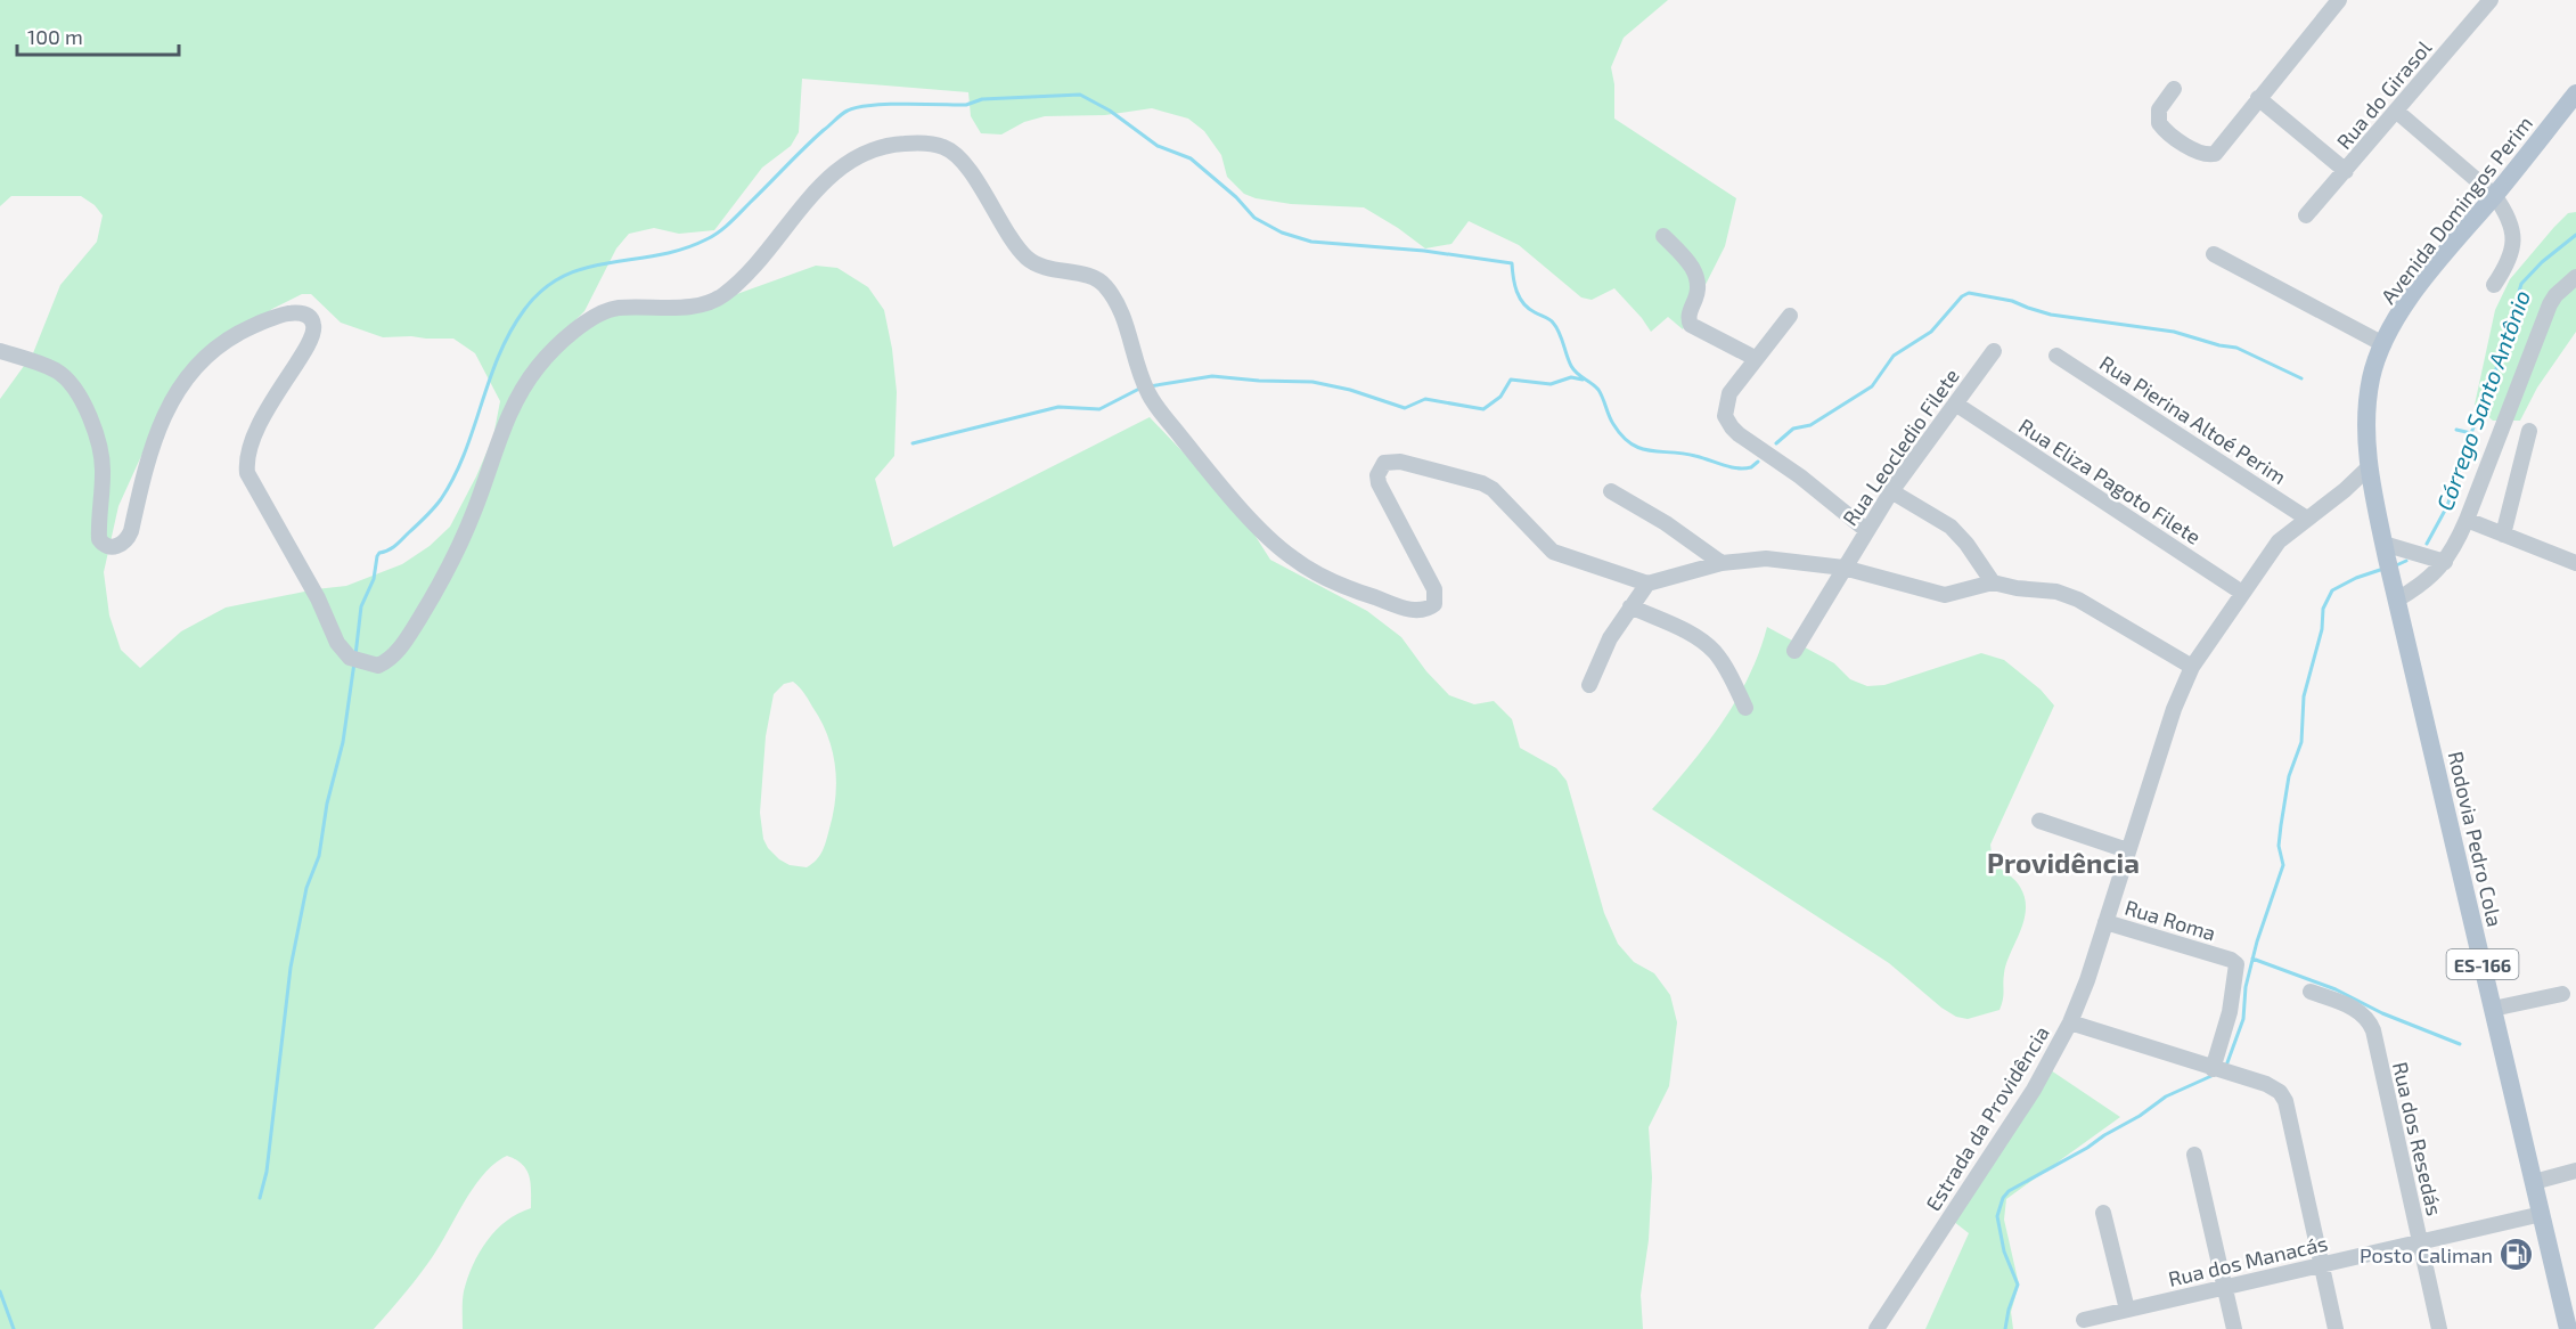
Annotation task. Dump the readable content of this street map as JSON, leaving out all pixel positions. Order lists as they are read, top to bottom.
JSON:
{
  "streets": {
    "main road": ["Avenida Domingos Perim", "Rodovia Pedro Cola", "ES-166"],
    "street": [
      "Rua do Girasol",
      "Rua Pierina Altoé Perim",
      "Rua Leocledio Filete",
      "Rua Eliza Pagoto Filete",
      "Rua Roma",
      "Estrada da Providência",
      "Rua dos Resedás",
      "Rua dos Manacás"
    ]
  },
  "crossings": [
    ["Avenida Domingos Perim", "Rodovia Pedro Cola"],
    ["Avenida Domingos Perim", "Estrada da Providência"],
    ["Rua Pierina Altoé Perim", "Estrada da Providência"],
    ["Rua Leocledio Filete", "Rua Eliza Pagoto Filete"],
    ["Rua Eliza Pagoto Filete", "Estrada da Providência"],
    ["Rodovia Pedro Cola", "Rua dos Manacás"],
    ["Rua Roma", "Estrada da Providência"],
    ["Rua dos Resedás", "Rua dos Manacás"]
  ],
  "districts": ["Providência"],
  "water": ["Córrego Santo Antônio"],
  "places": {
    "fuel station": ["Posto Caliman"]
  },
  "scale_bar": "100 m"
}
